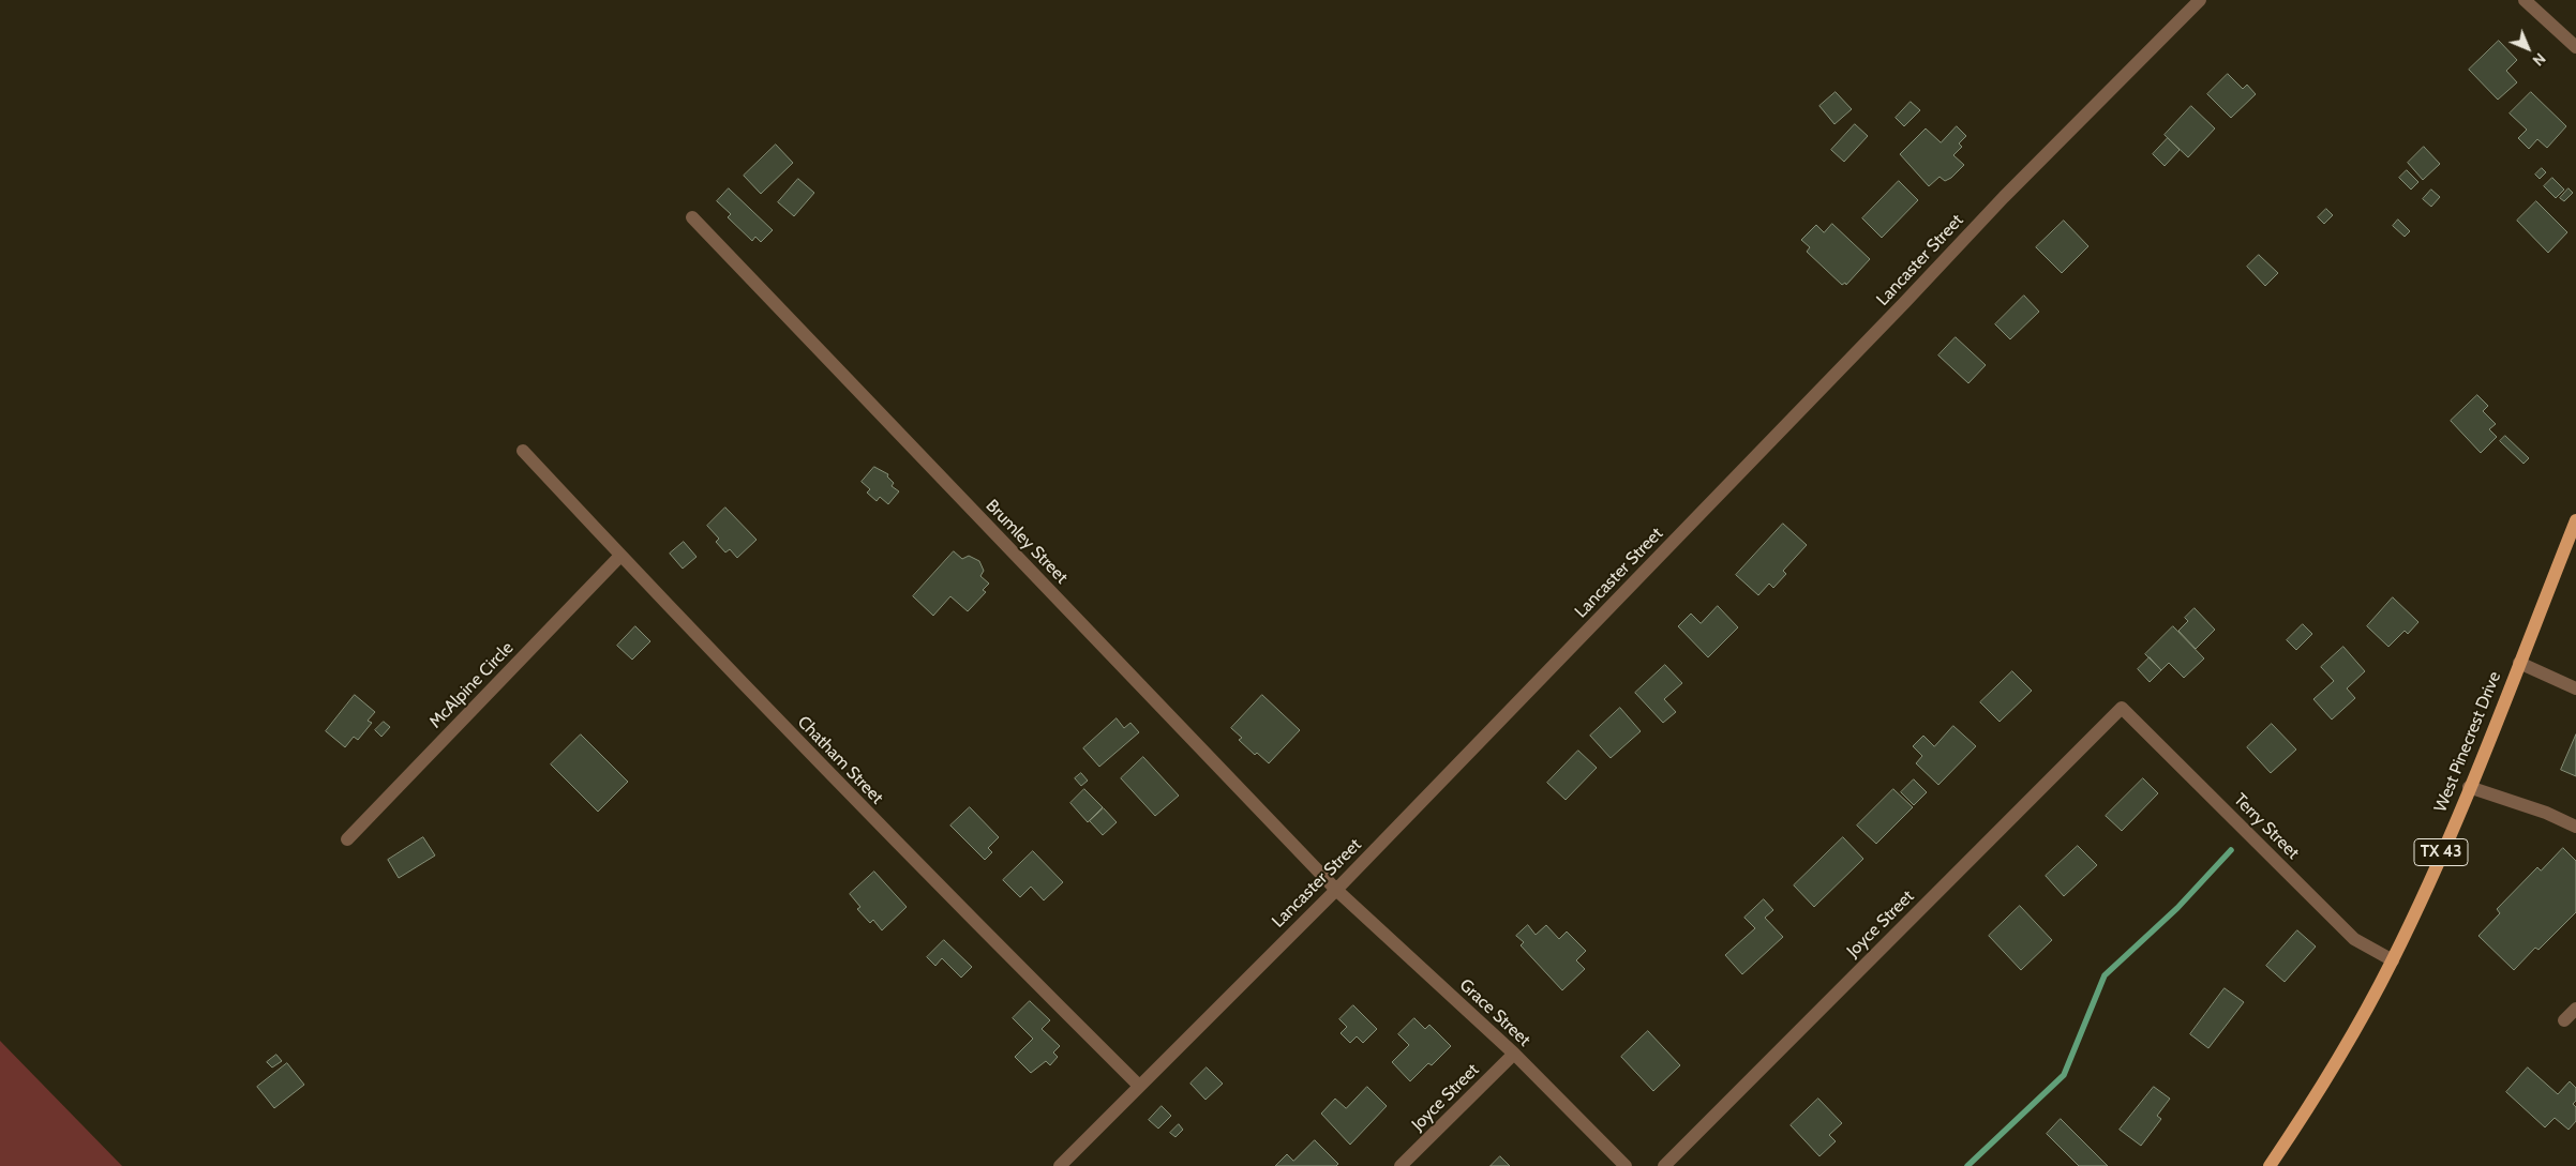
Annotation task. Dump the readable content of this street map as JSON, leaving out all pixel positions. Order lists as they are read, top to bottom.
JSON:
{
  "streets": {
    "main road": ["West Pinecrest Drive", "TX 43"],
    "street": [
      "Lancaster Street",
      "Brumley Street",
      "McAlpine Circle",
      "Chatham Street",
      "Terry Street",
      "Joyce Street",
      "Grace Street"
    ]
  },
  "crossings": [
    ["Lancaster Street", "Brumley Street"],
    ["Lancaster Street", "Chatham Street"],
    ["Lancaster Street", "Grace Street"],
    ["Brumley Street", "Grace Street"],
    ["McAlpine Circle", "Chatham Street"],
    ["West Pinecrest Drive", "Terry Street"],
    ["Terry Street", "Joyce Street"],
    ["Joyce Street", "Grace Street"]
  ],
  "north": "bottom right"
}
